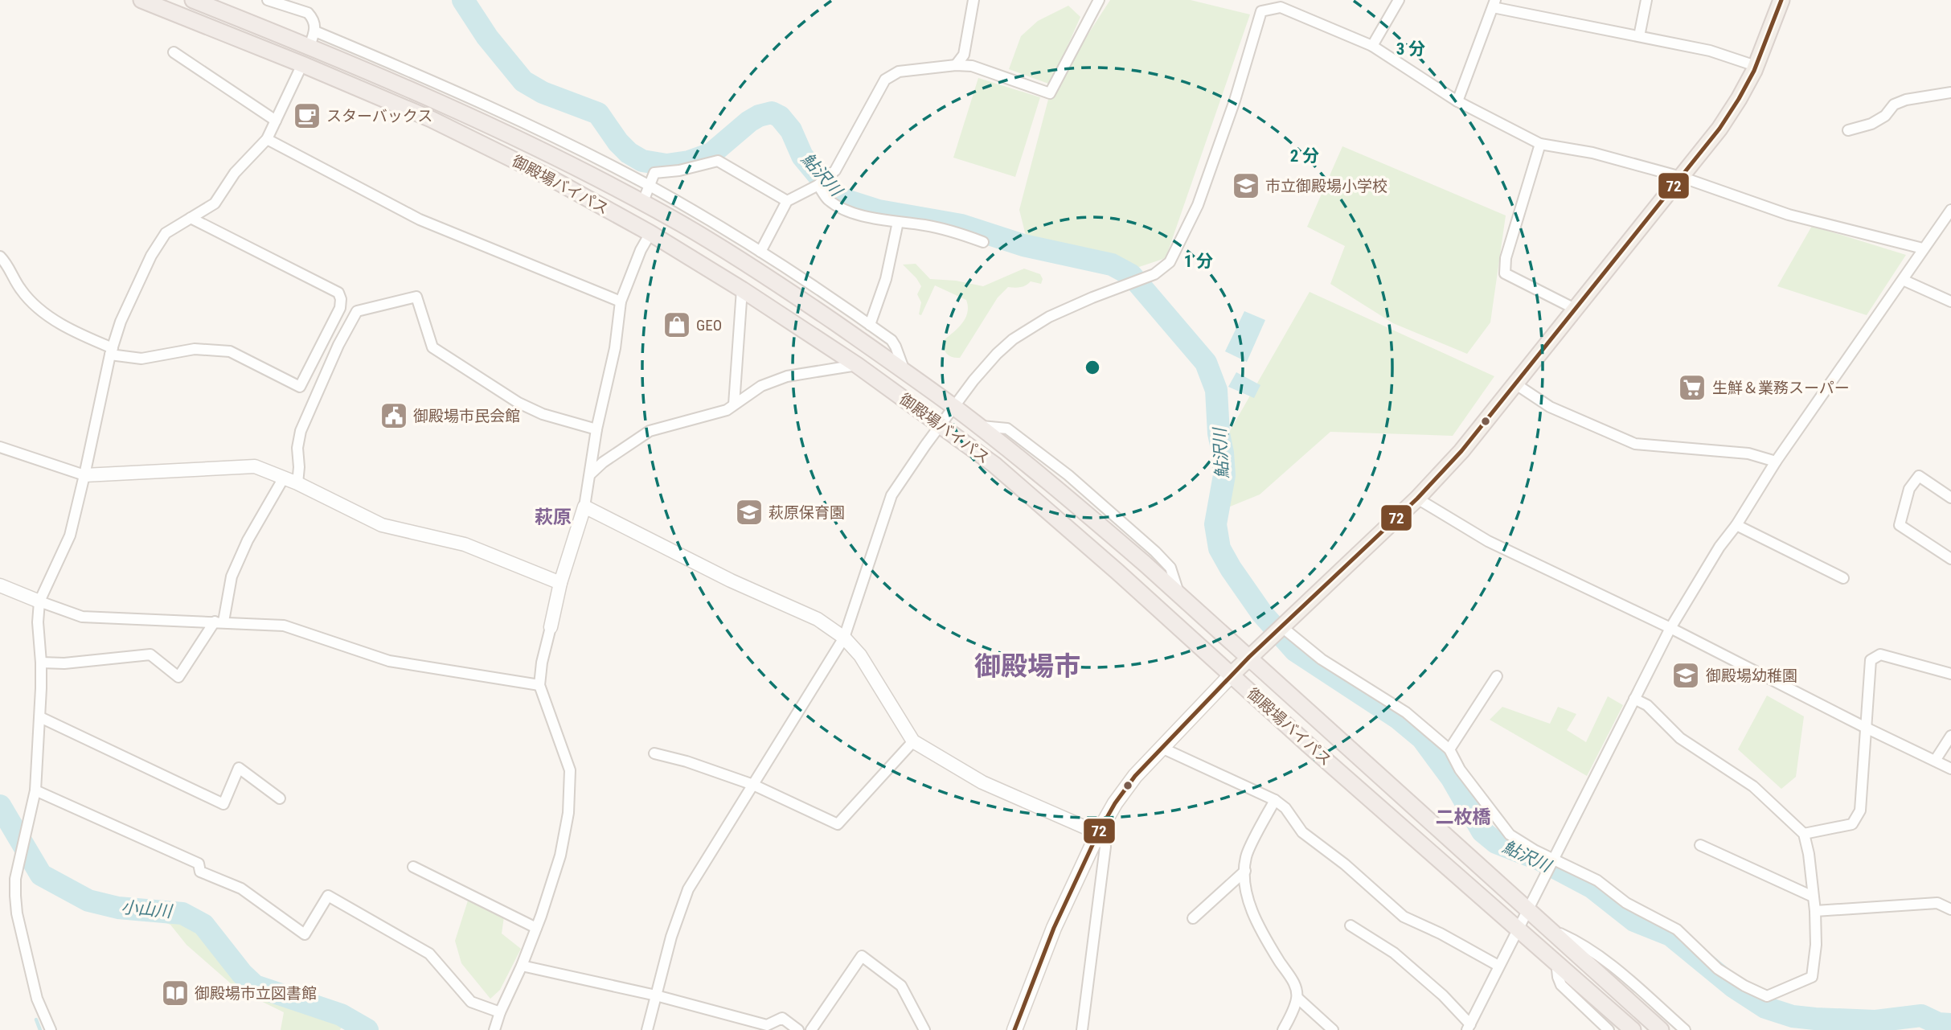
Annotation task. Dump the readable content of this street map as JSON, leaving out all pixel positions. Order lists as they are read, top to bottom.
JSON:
{
  "streets": {
    "highway": ["御殿場バイパス"]
  },
  "districts": ["萩原", "御殿場市", "二枚橋"],
  "water": ["鮎沢川", "小山川"],
  "places": {
    "cafe": ["スターバックス"],
    "school or university": ["市立御殿場小学校", "萩原保育園", "御殿場幼稚園"],
    "shop": ["GEO"],
    "supermarket": ["生鮮＆業務スーパー"],
    "public building": ["御殿場市民会館"],
    "library": ["御殿場市立図書館"]
  },
  "lines": ["transit line 72"],
  "rings": ["3 分", "2 分", "1 分"]
}
